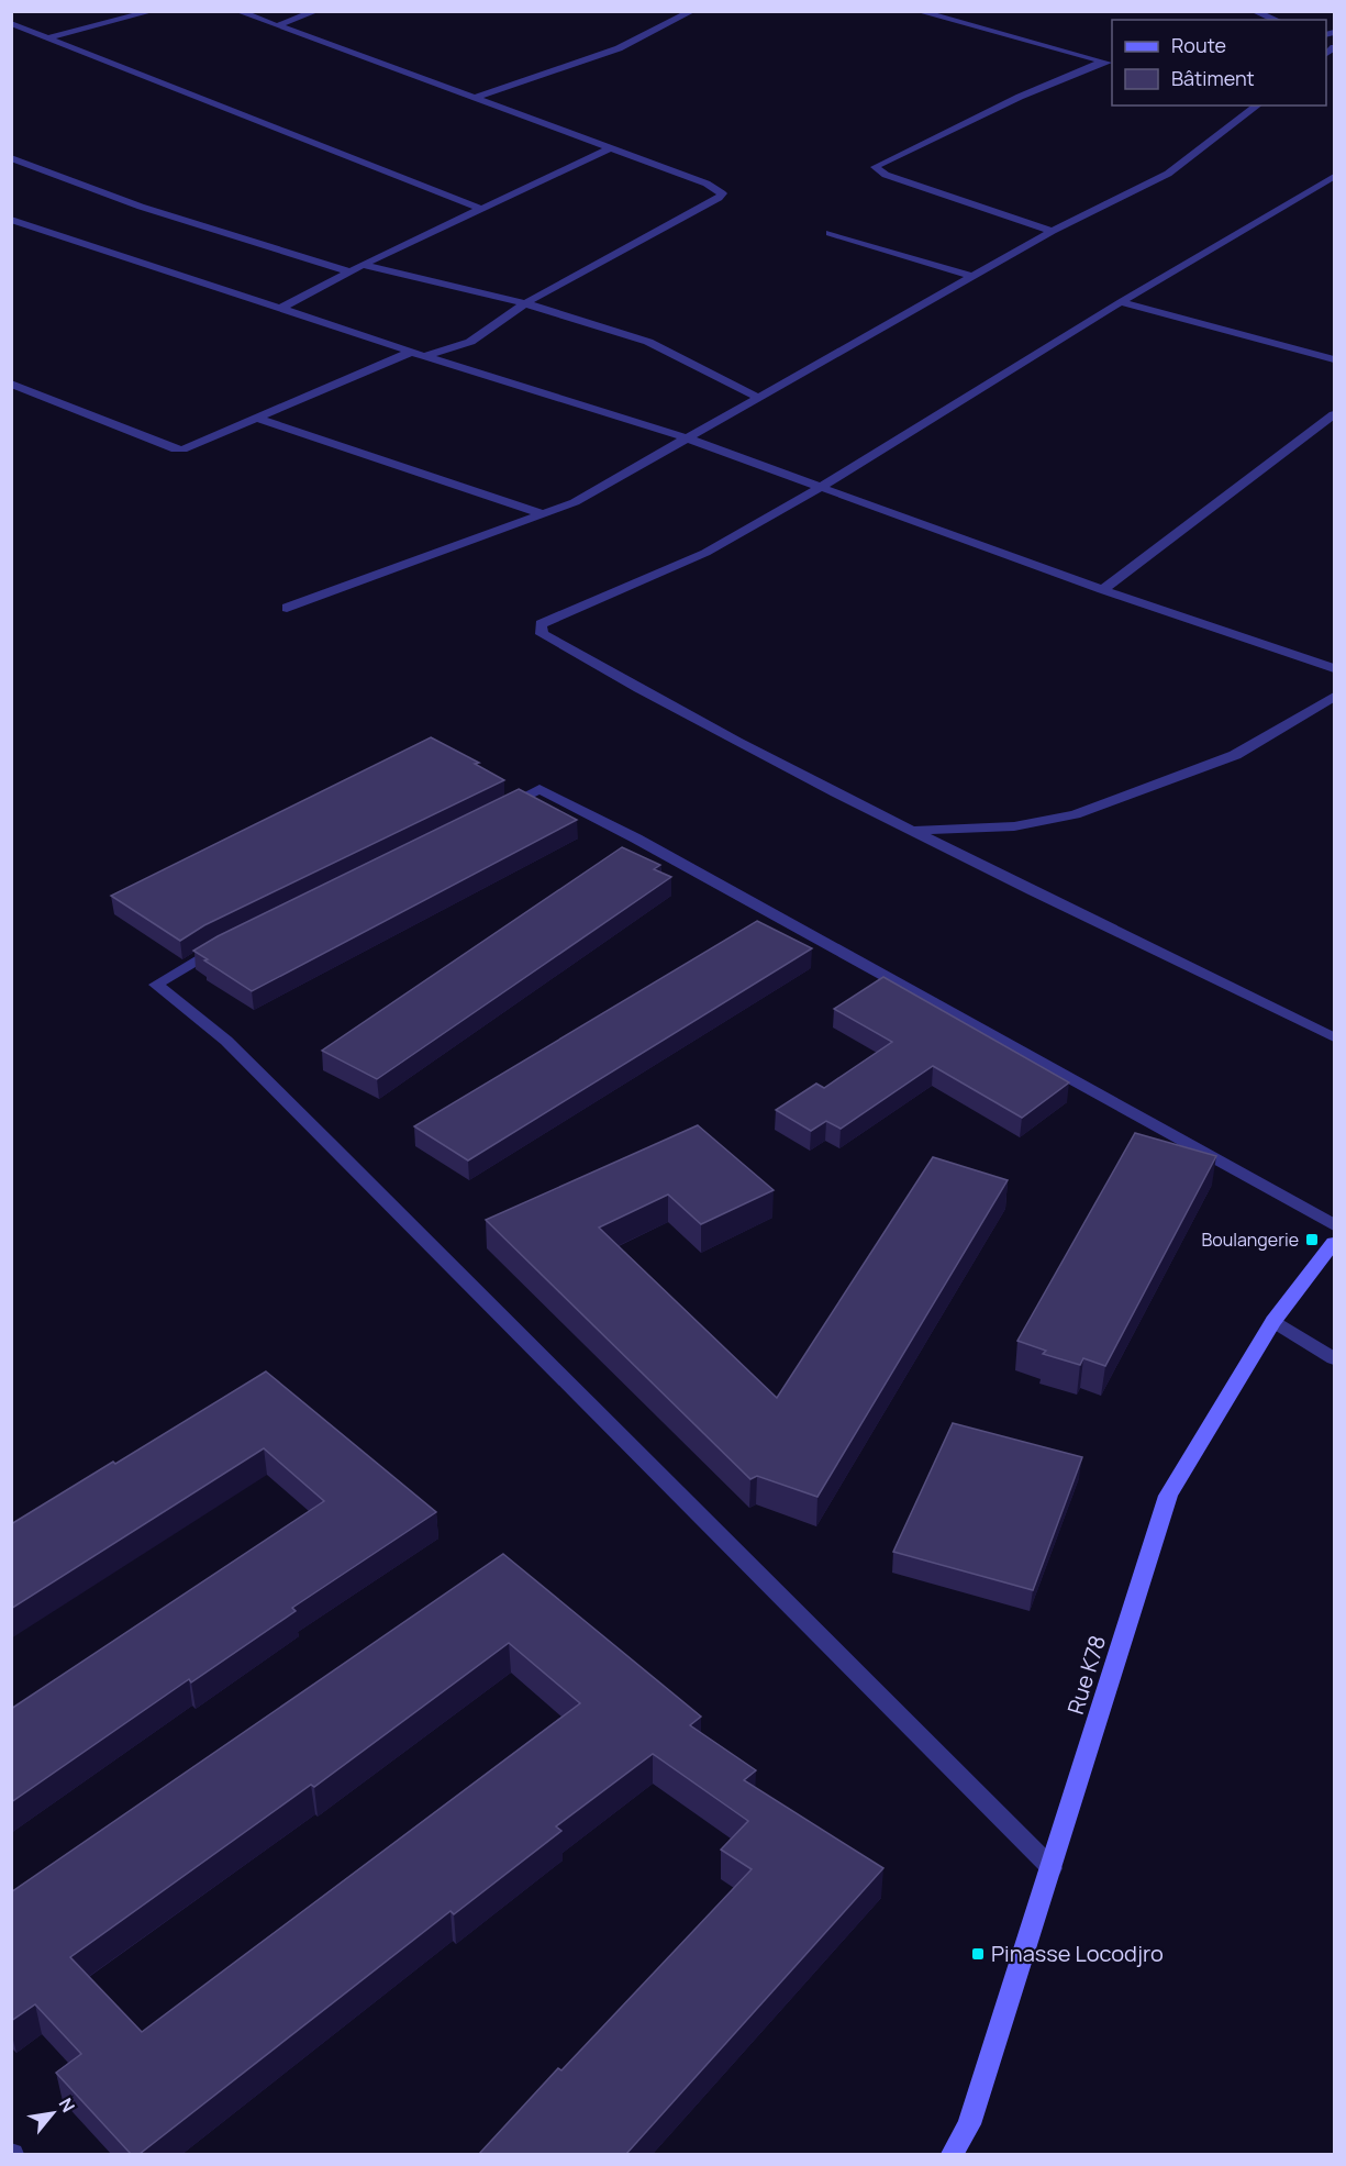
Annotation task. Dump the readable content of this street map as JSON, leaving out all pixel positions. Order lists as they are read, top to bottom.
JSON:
{
  "streets": {
    "street": ["Rue K78"]
  },
  "places": {
    "transit": ["Boulangerie", "Pinasse Locodjro"]
  },
  "legend": ["Route", "Bâtiment"],
  "north": "top right"
}
